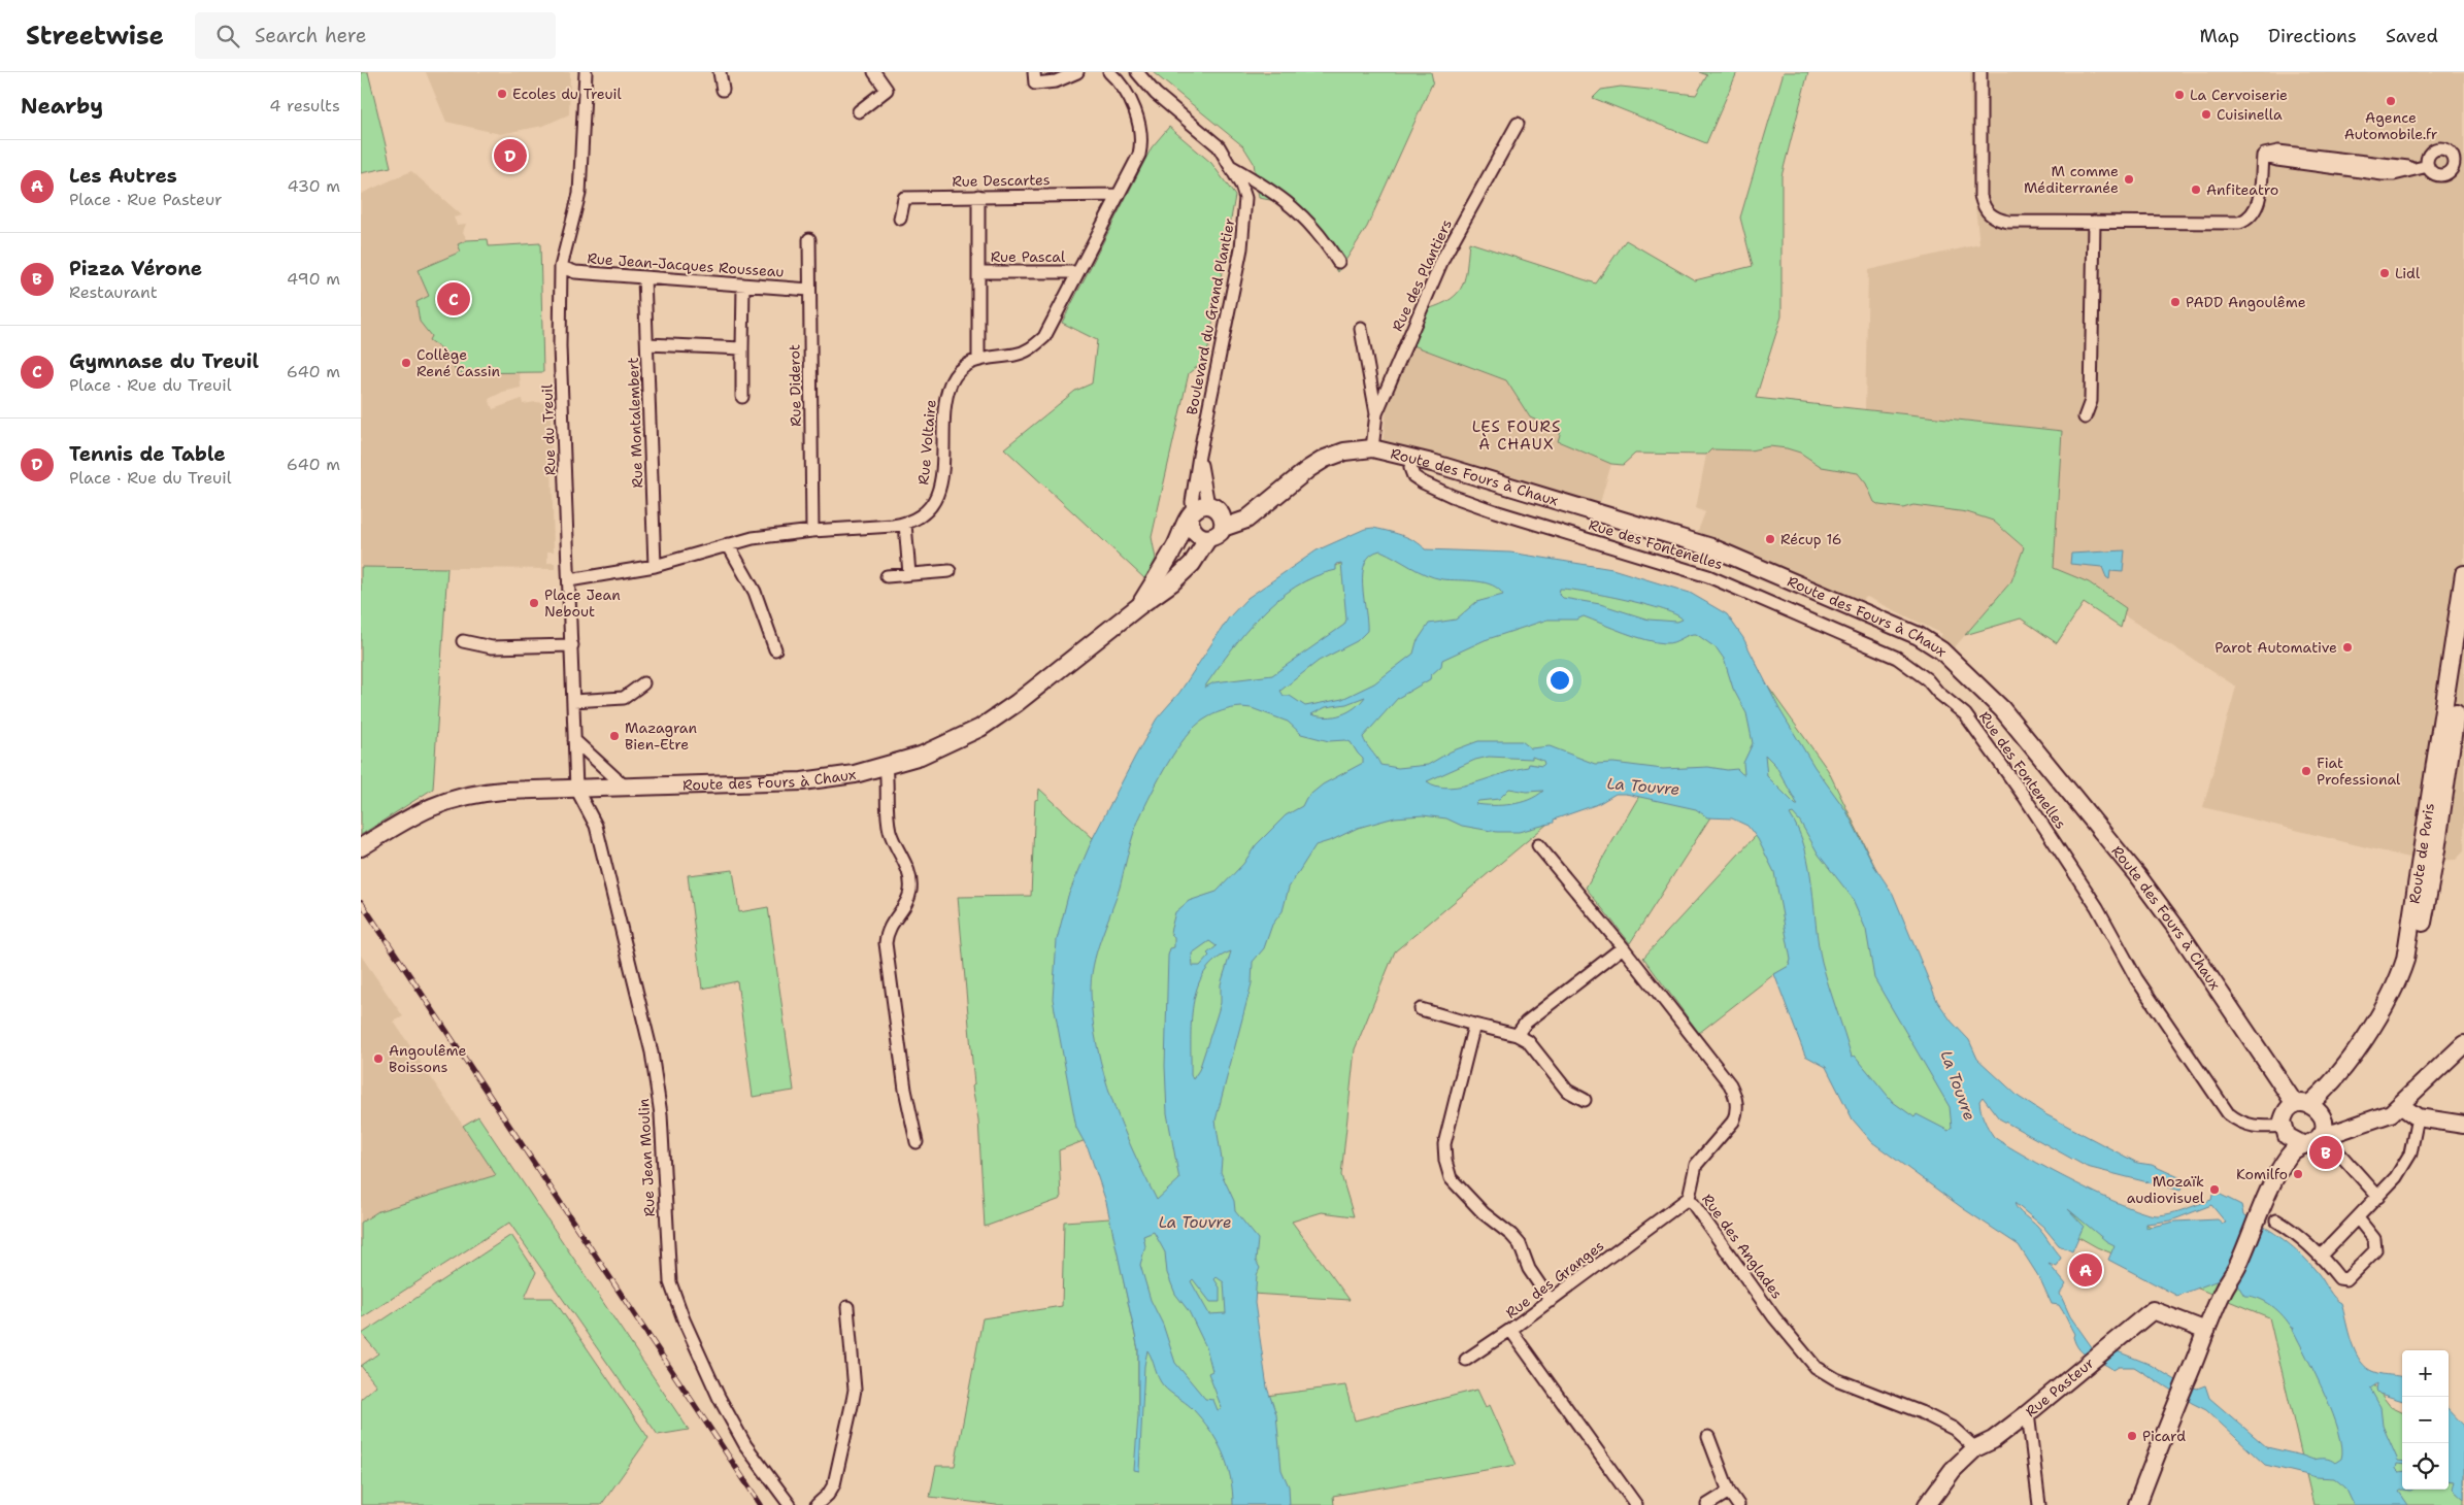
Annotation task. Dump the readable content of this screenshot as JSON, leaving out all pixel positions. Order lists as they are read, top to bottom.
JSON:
{
  "streets": {
    "street": [
      "Rue Descartes",
      "Rue Pascal",
      "Rue Jean-Jacques Rousseau",
      "Rue des Plantiers",
      "Boulevard du Grand Plantier",
      "Rue Diderot",
      "Rue Montalembert",
      "Rue du Treuil",
      "Rue Voltaire",
      "Route des Fours à Chaux",
      "Rue des Fontenelles",
      "Route de Paris",
      "Rue Jean Moulin",
      "Rue des Anglades",
      "Rue des Granges",
      "Rue Pasteur"
    ]
  },
  "crossings": [
    ["Rue Descartes", "Rue Pascal"],
    ["Rue Descartes", "Rue Voltaire"],
    ["Rue Pascal", "Rue Voltaire"],
    ["Rue Jean-Jacques Rousseau", "Rue Diderot"],
    ["Rue Jean-Jacques Rousseau", "Rue Montalembert"],
    ["Rue Jean-Jacques Rousseau", "Rue du Treuil"],
    ["Rue des Plantiers", "Route des Fours à Chaux"],
    ["Boulevard du Grand Plantier", "Route des Fours à Chaux"],
    ["Rue Diderot", "Rue Voltaire"],
    ["Rue Montalembert", "Rue Voltaire"],
    ["Rue du Treuil", "Rue Voltaire"],
    ["Rue du Treuil", "Route des Fours à Chaux"],
    ["Rue du Treuil", "Rue Jean Moulin"],
    ["Route des Fours à Chaux", "Rue des Fontenelles"],
    ["Route des Fours à Chaux", "Route de Paris"],
    ["Route des Fours à Chaux", "Rue Jean Moulin"],
    ["Rue des Fontenelles", "Route de Paris"],
    ["Rue des Anglades", "Rue des Granges"],
    ["Rue des Anglades", "Rue Pasteur"]
  ],
  "districts": ["LES FOURS À CHAUX"],
  "water": ["La Touvre"],
  "places": [
    "Ecoles du Treuil",
    "La Cervoiserie",
    "Agence Automobile.fr",
    "Cuisinella",
    "M comme Méditerranée",
    "Anfiteatro",
    "Lidl",
    "PADD Angoulême",
    "Collège René Cassin",
    "Récup 16",
    "Place Jean Nebout",
    "Parot Automative",
    "Mazagran Bien-Etre",
    "Fiat Professional",
    "Angoulême Boissons",
    "Komilfo",
    "Mozaïk audiovisuel",
    "Picard"
  ],
  "page": {
    "header": "Streetwise",
    "search": "Search here",
    "nav": ["Map", "Directions", "Saved"],
    "heading": ["Nearby", "4 results"],
    "pins": [
      "D",
      "C",
      "B",
      "A"
    ],
    "list": [
      {
        "mark": "A",
        "name": "Les Autres",
        "note": "Place · Rue Pasteur",
        "value": "430 m"
      },
      {
        "mark": "B",
        "name": "Pizza Vérone",
        "note": "Restaurant",
        "value": "490 m"
      },
      {
        "mark": "C",
        "name": "Gymnase du Treuil",
        "note": "Place · Rue du Treuil",
        "value": "640 m"
      },
      {
        "mark": "D",
        "name": "Tennis de Table",
        "note": "Place · Rue du Treuil",
        "value": "640 m"
      }
    ],
    "map_buttons": ["+", "−"]
  }
}
